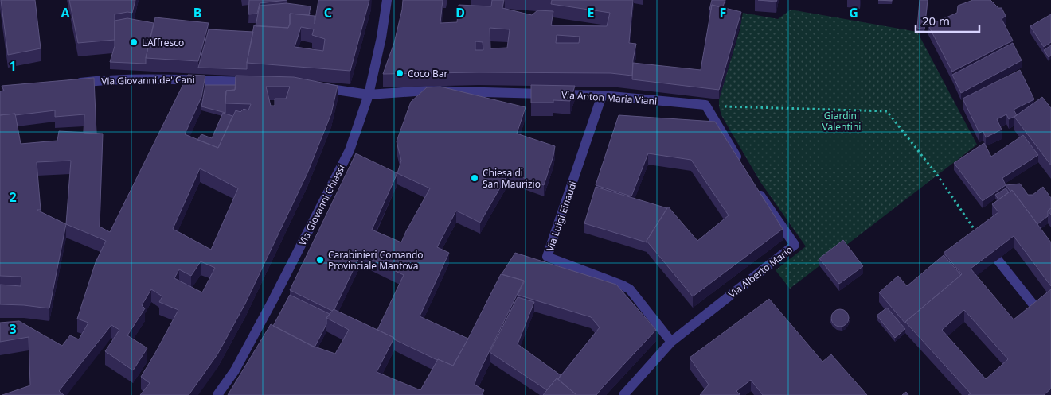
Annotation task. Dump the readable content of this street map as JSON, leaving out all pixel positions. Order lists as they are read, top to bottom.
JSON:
{
  "streets": {
    "street": [
      "Via Giovanni de' Cani",
      "Via Anton Maria Viani",
      "Via Giovanni Chiassi",
      "Via Luigi Einaudi",
      "Via Alberto Mario"
    ]
  },
  "crossings": [
    ["Via Anton Maria Viani", "Via Giovanni Chiassi"],
    ["Via Anton Maria Viani", "Via Luigi Einaudi"],
    ["Via Luigi Einaudi", "Via Alberto Mario"]
  ],
  "parks": ["Giardini Valentini"],
  "places": [
    "L'Affresco",
    "Coco Bar",
    "Chiesa di San Maurizio",
    "Carabinieri Comando Provinciale Mantova"
  ],
  "scale_bar": "20 m",
  "grid": {
    "columns": [
      "A",
      "B",
      "C",
      "D",
      "E",
      "F",
      "G"
    ],
    "rows": ["1", "2", "3"]
  }
}
